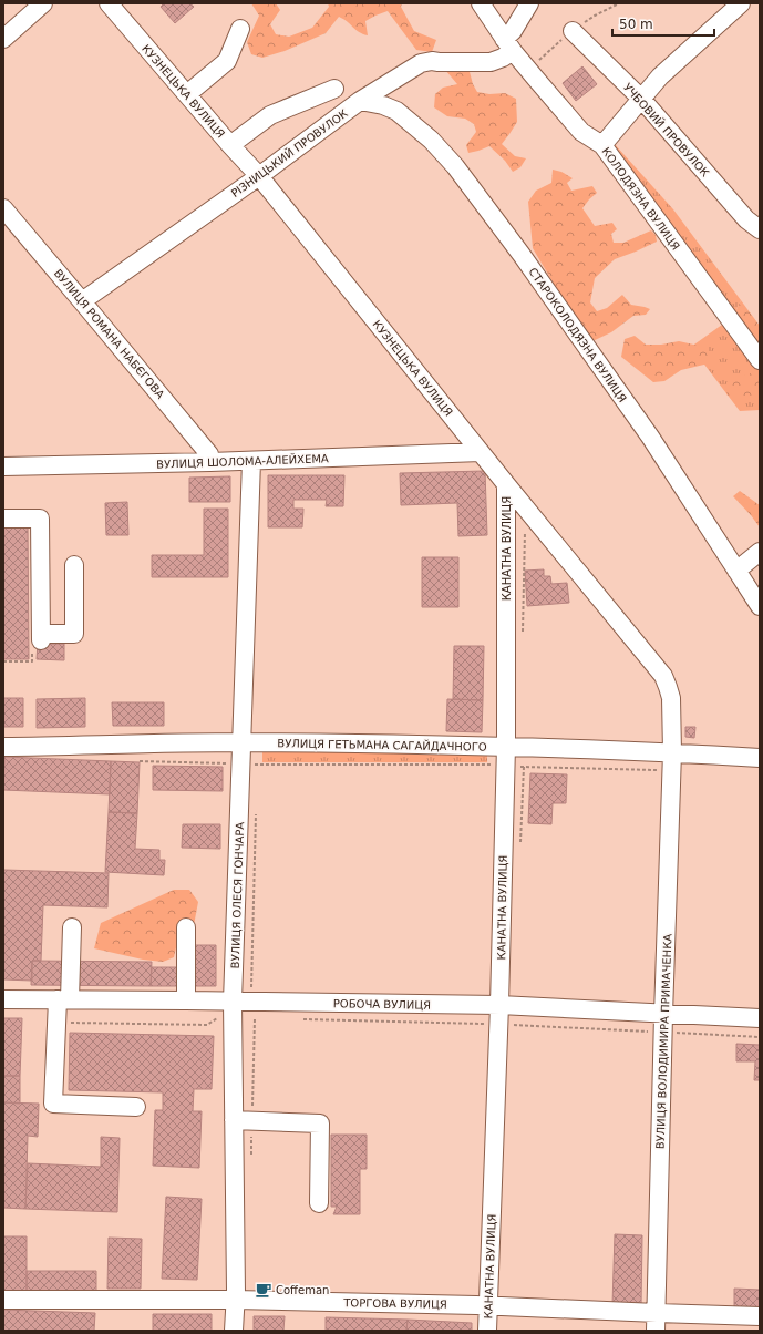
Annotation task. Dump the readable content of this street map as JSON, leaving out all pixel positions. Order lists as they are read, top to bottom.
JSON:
{
  "streets": {
    "street": [
      "КУЗНЕЦЬКА ВУЛИЦЯ",
      "УЧБОВИЙ ПРОВУЛОК",
      "РІЗНИЦЬКИЙ ПРОВУЛОК",
      "КОЛОДЯЗНА ВУЛИЦЯ",
      "ВУЛИЦЯ РОМАНА НАБЄГОВА",
      "СТАРОКОЛОДЯЗНА ВУЛИЦЯ",
      "ВУЛИЦЯ ШОЛОМА-АЛЕЙХЕМА",
      "КАНАТНА ВУЛИЦЯ",
      "ВУЛИЦЯ ГЕТЬМАНА САГАЙДАЧНОГО",
      "ВУЛИЦЯ ОЛЕСЯ ГОНЧАРА",
      "РОБОЧА ВУЛИЦЯ",
      "ВУЛИЦЯ ВОЛОДИМИРА ПРИМАЧЕНКА",
      "ТОРГОВА ВУЛИЦЯ"
    ]
  },
  "crossings": [
    ["КУЗНЕЦЬКА ВУЛИЦЯ", "РІЗНИЦЬКИЙ ПРОВУЛОК"],
    ["КУЗНЕЦЬКА ВУЛИЦЯ", "ВУЛИЦЯ ШОЛОМА-АЛЕЙХЕМА"],
    ["КУЗНЕЦЬКА ВУЛИЦЯ", "КАНАТНА ВУЛИЦЯ"],
    ["КУЗНЕЦЬКА ВУЛИЦЯ", "ВУЛИЦЯ ГЕТЬМАНА САГАЙДАЧНОГО"],
    ["КУЗНЕЦЬКА ВУЛИЦЯ", "ВУЛИЦЯ ВОЛОДИМИРА ПРИМАЧЕНКА"],
    ["РІЗНИЦЬКИЙ ПРОВУЛОК", "КОЛОДЯЗНА ВУЛИЦЯ"],
    ["РІЗНИЦЬКИЙ ПРОВУЛОК", "ВУЛИЦЯ РОМАНА НАБЄГОВА"],
    ["РІЗНИЦЬКИЙ ПРОВУЛОК", "СТАРОКОЛОДЯЗНА ВУЛИЦЯ"],
    ["ВУЛИЦЯ РОМАНА НАБЄГОВА", "ВУЛИЦЯ ШОЛОМА-АЛЕЙХЕМА"],
    ["ВУЛИЦЯ ШОЛОМА-АЛЕЙХЕМА", "ВУЛИЦЯ ОЛЕСЯ ГОНЧАРА"],
    ["КАНАТНА ВУЛИЦЯ", "ВУЛИЦЯ ГЕТЬМАНА САГАЙДАЧНОГО"],
    ["КАНАТНА ВУЛИЦЯ", "РОБОЧА ВУЛИЦЯ"],
    ["КАНАТНА ВУЛИЦЯ", "ТОРГОВА ВУЛИЦЯ"],
    ["ВУЛИЦЯ ГЕТЬМАНА САГАЙДАЧНОГО", "ВУЛИЦЯ ОЛЕСЯ ГОНЧАРА"],
    ["ВУЛИЦЯ ГЕТЬМАНА САГАЙДАЧНОГО", "ВУЛИЦЯ ВОЛОДИМИРА ПРИМАЧЕНКА"],
    ["ВУЛИЦЯ ОЛЕСЯ ГОНЧАРА", "РОБОЧА ВУЛИЦЯ"],
    ["ВУЛИЦЯ ОЛЕСЯ ГОНЧАРА", "ТОРГОВА ВУЛИЦЯ"],
    ["РОБОЧА ВУЛИЦЯ", "ВУЛИЦЯ ВОЛОДИМИРА ПРИМАЧЕНКА"],
    ["ВУЛИЦЯ ВОЛОДИМИРА ПРИМАЧЕНКА", "ТОРГОВА ВУЛИЦЯ"]
  ],
  "places": {
    "cafe": ["Coffeman"]
  },
  "scale_bar": "50 m"
}
